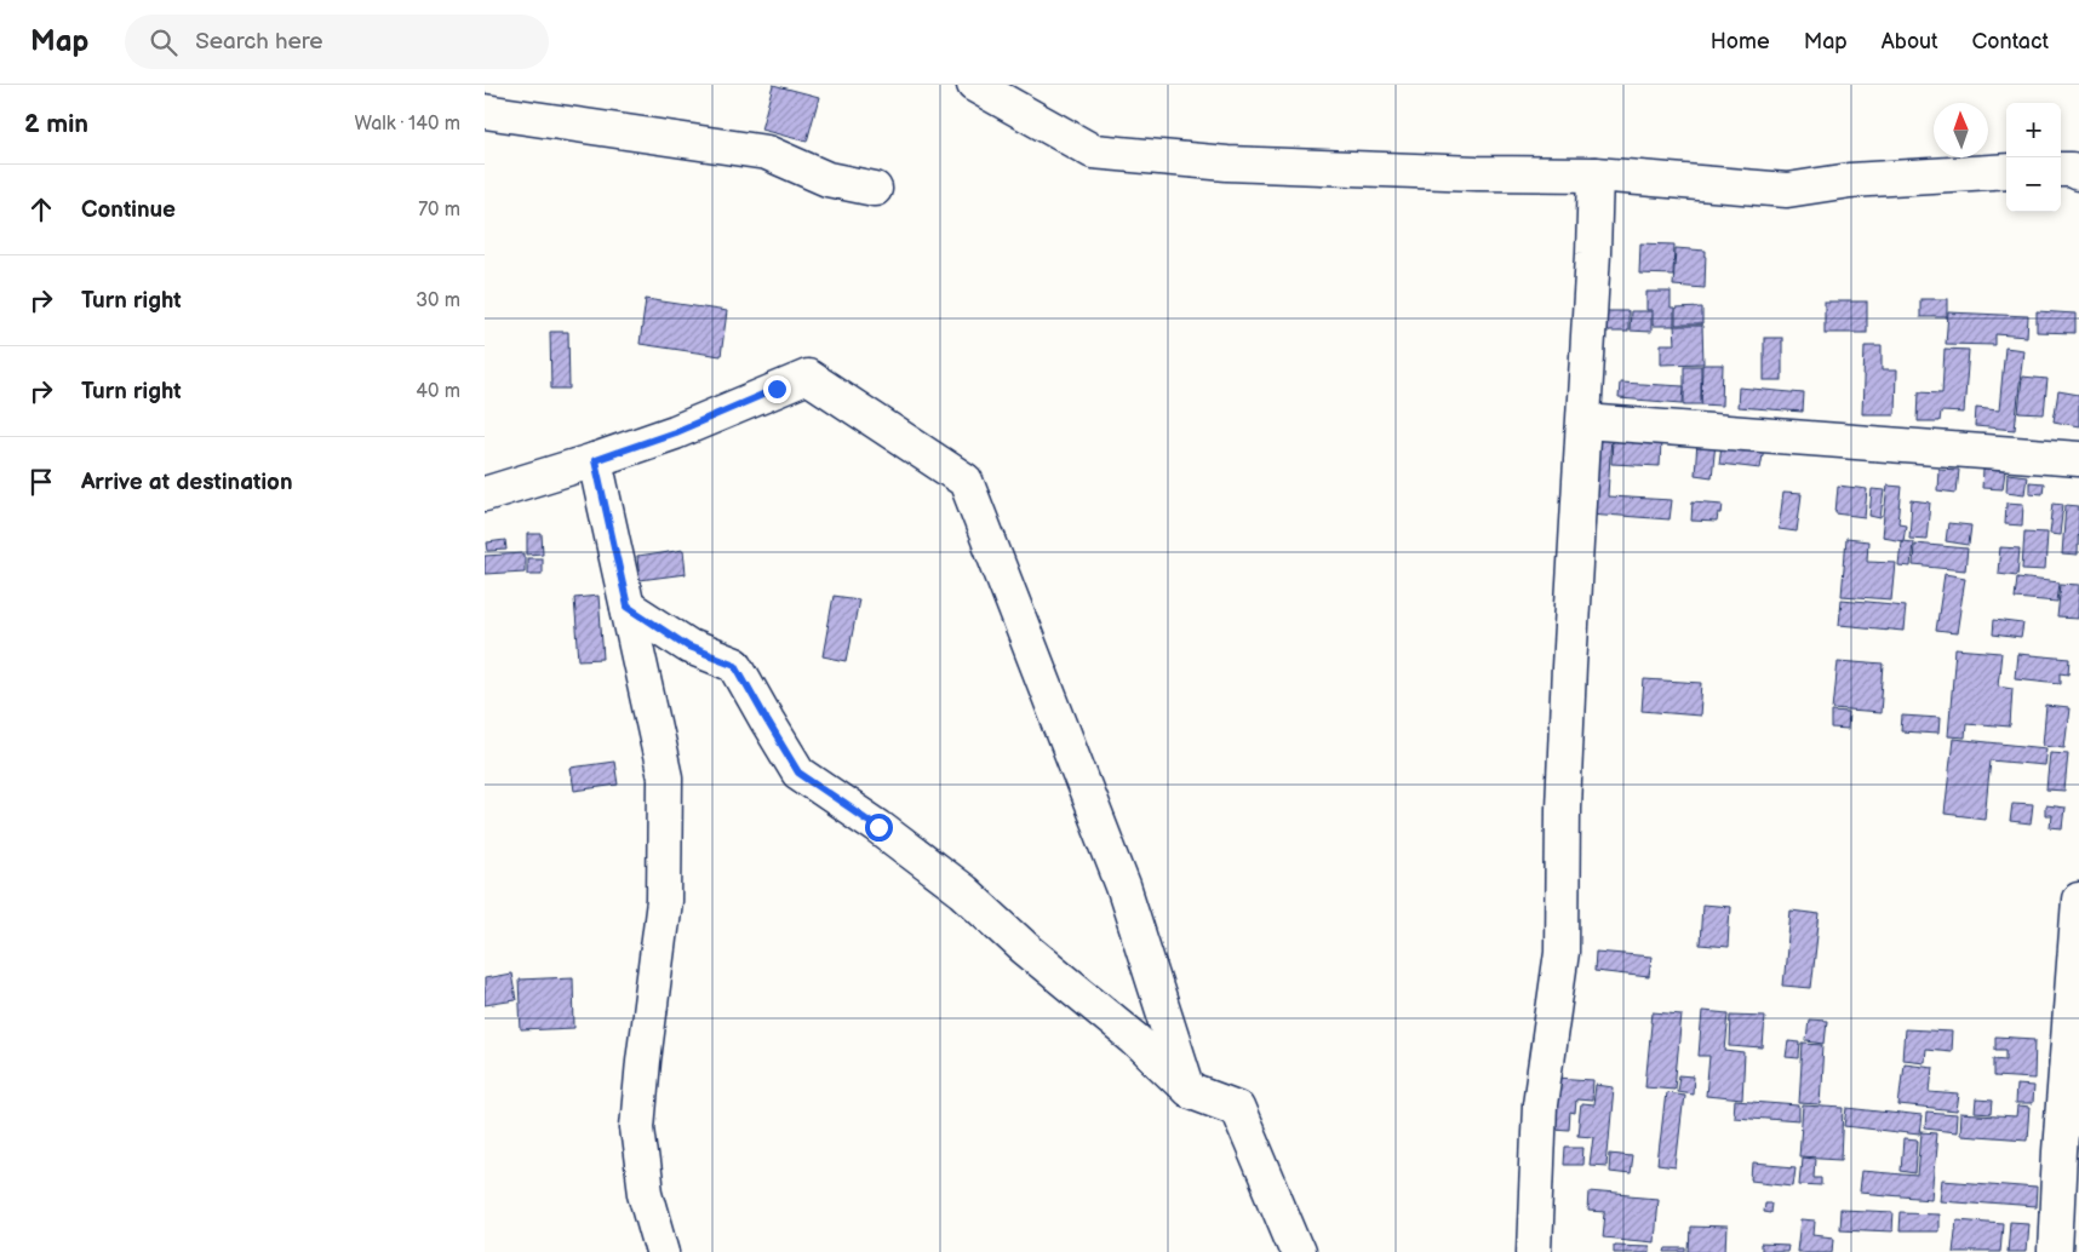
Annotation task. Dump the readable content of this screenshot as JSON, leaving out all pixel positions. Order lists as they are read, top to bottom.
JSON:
{
  "north": "top",
  "page": {
    "header": "Map",
    "search": "Search here",
    "nav": [
      "Home",
      "Map",
      "About",
      "Contact"
    ],
    "heading": ["2 min", "Walk · 140 m"],
    "map_buttons": ["+", "−"],
    "list": [
      ["Continue", "70 m"],
      ["Turn right", "30 m"],
      ["Turn right", "40 m"],
      "Arrive at destination"
    ]
  }
}
